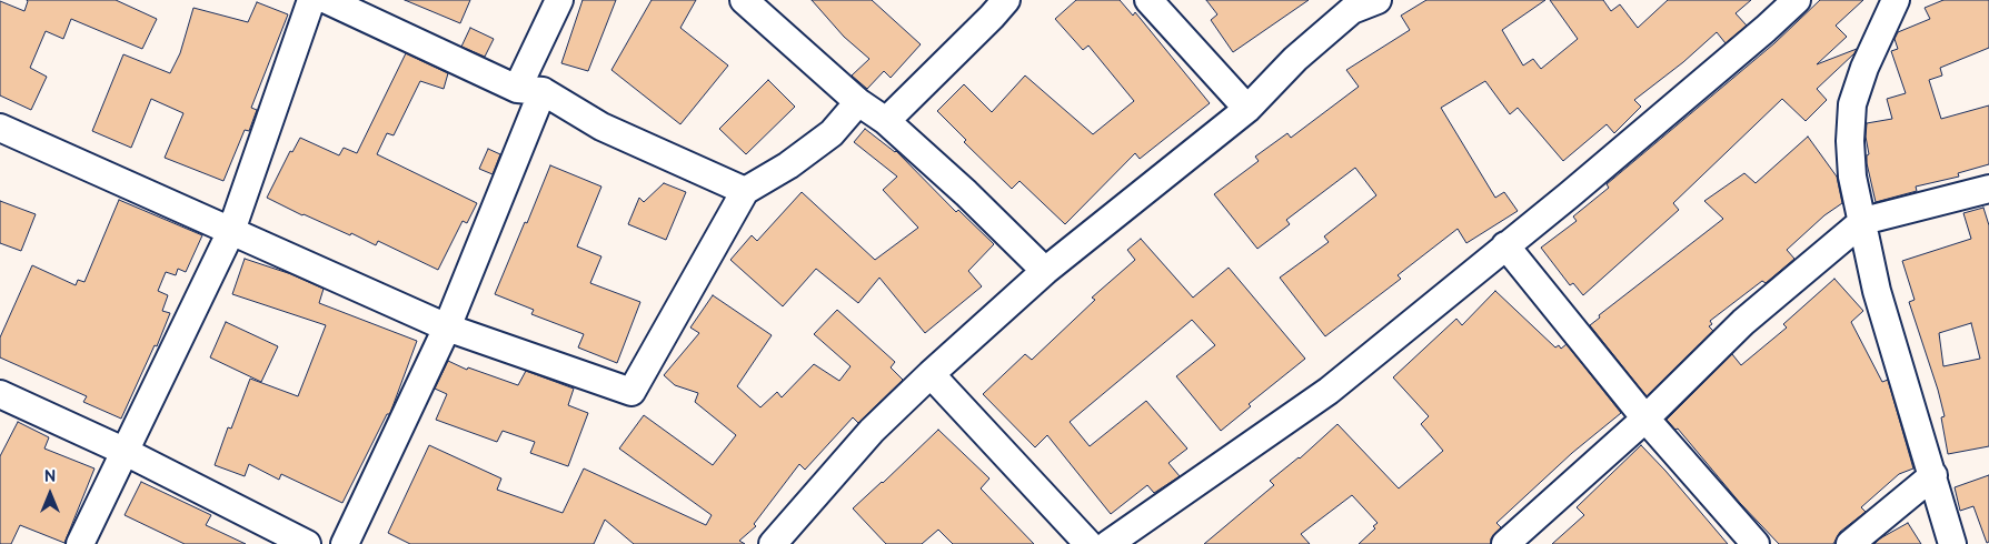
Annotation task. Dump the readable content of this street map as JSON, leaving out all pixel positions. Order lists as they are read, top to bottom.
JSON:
{
  "north": "top"
}
